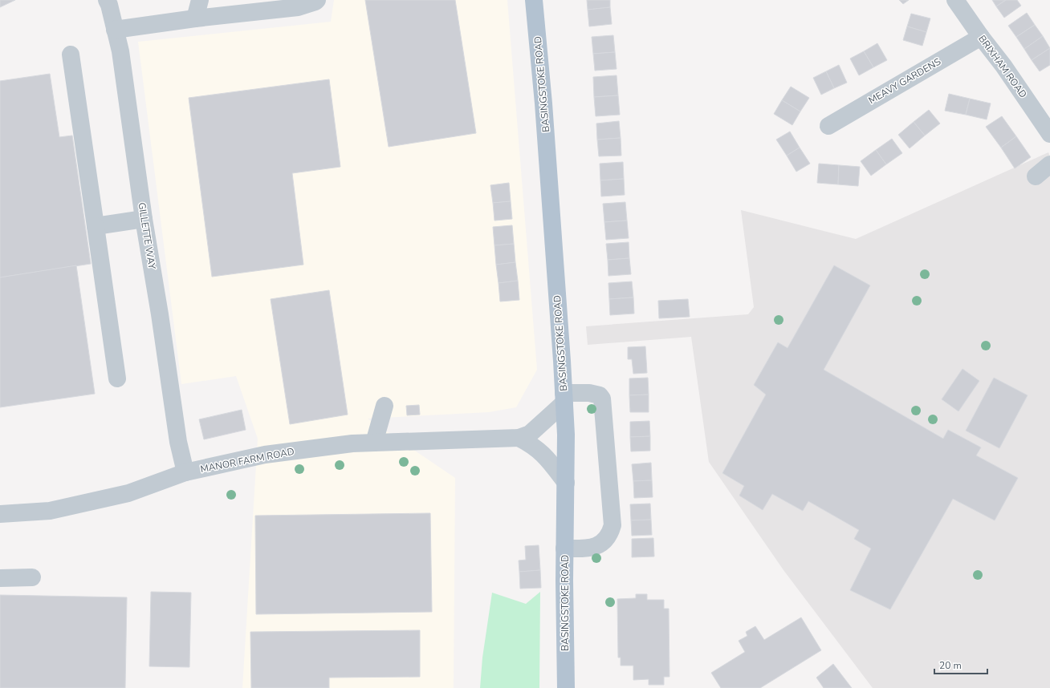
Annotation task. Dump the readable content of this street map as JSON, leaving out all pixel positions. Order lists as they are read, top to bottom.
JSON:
{
  "streets": {
    "main road": ["BASINGSTOKE ROAD"],
    "street": [
      "BRIXHAM ROAD",
      "MEAVY GARDENS",
      "GILLETTE WAY",
      "MANOR FARM ROAD"
    ]
  },
  "crossings": [
    ["BRIXHAM ROAD", "MEAVY GARDENS"],
    ["BASINGSTOKE ROAD", "MANOR FARM ROAD"],
    ["GILLETTE WAY", "MANOR FARM ROAD"]
  ],
  "scale_bar": "20 m"
}
